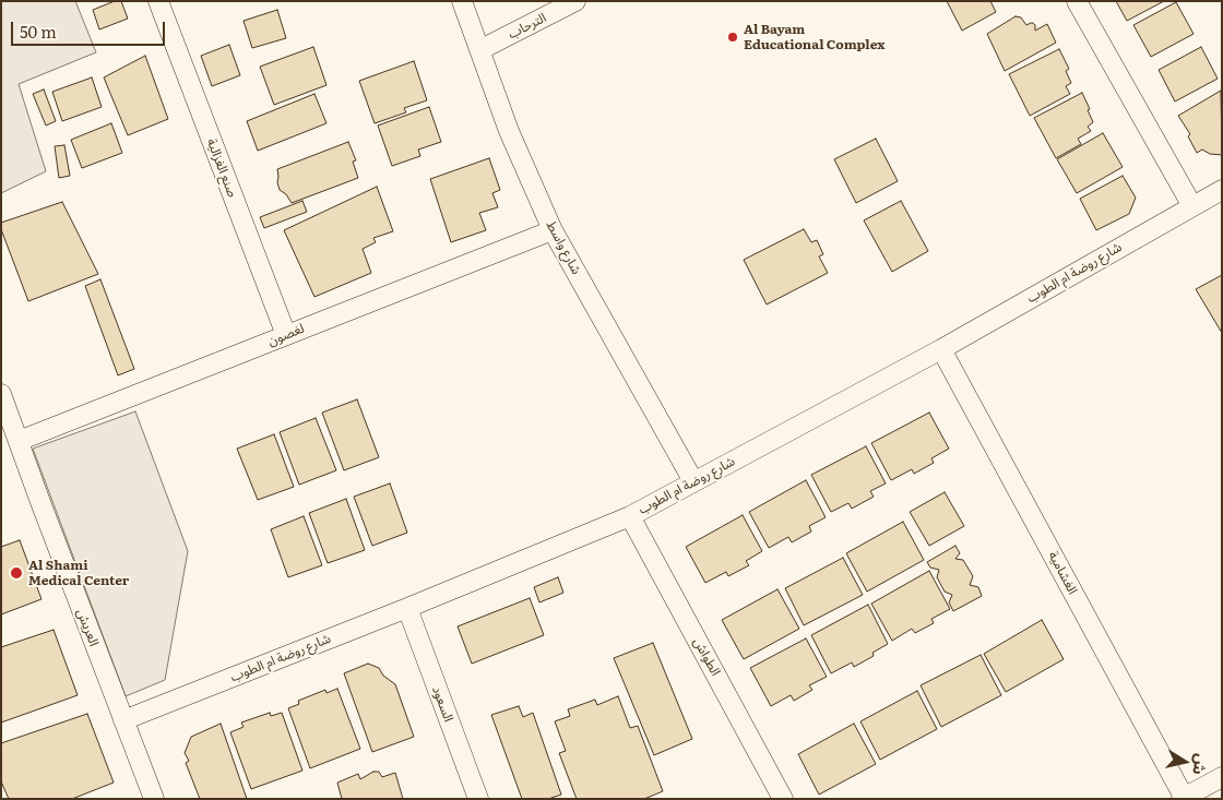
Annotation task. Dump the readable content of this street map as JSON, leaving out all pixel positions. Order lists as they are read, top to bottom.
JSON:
{
  "streets": {
    "street": [
      "الترحاب",
      "صنع الغزالية",
      "شارع واسط",
      "شارع روضة ام الطوب",
      "لغصون",
      "الغشامية",
      "العريش",
      "الطواش",
      "السعود"
    ]
  },
  "crossings": [
    ["الترحاب", "شارع واسط"],
    ["صنع الغزالية", "لغصون"],
    ["شارع واسط", "شارع روضة ام الطوب"],
    ["شارع واسط", "لغصون"],
    ["شارع روضة ام الطوب", "الغشامية"],
    ["شارع روضة ام الطوب", "العريش"],
    ["شارع روضة ام الطوب", "الطواش"],
    ["شارع روضة ام الطوب", "السعود"],
    ["لغصون", "العريش"]
  ],
  "places": ["Al Bayam Educational Complex", "Al Shami Medical Center"],
  "scale_bar": "50 m",
  "north": "right"
}
